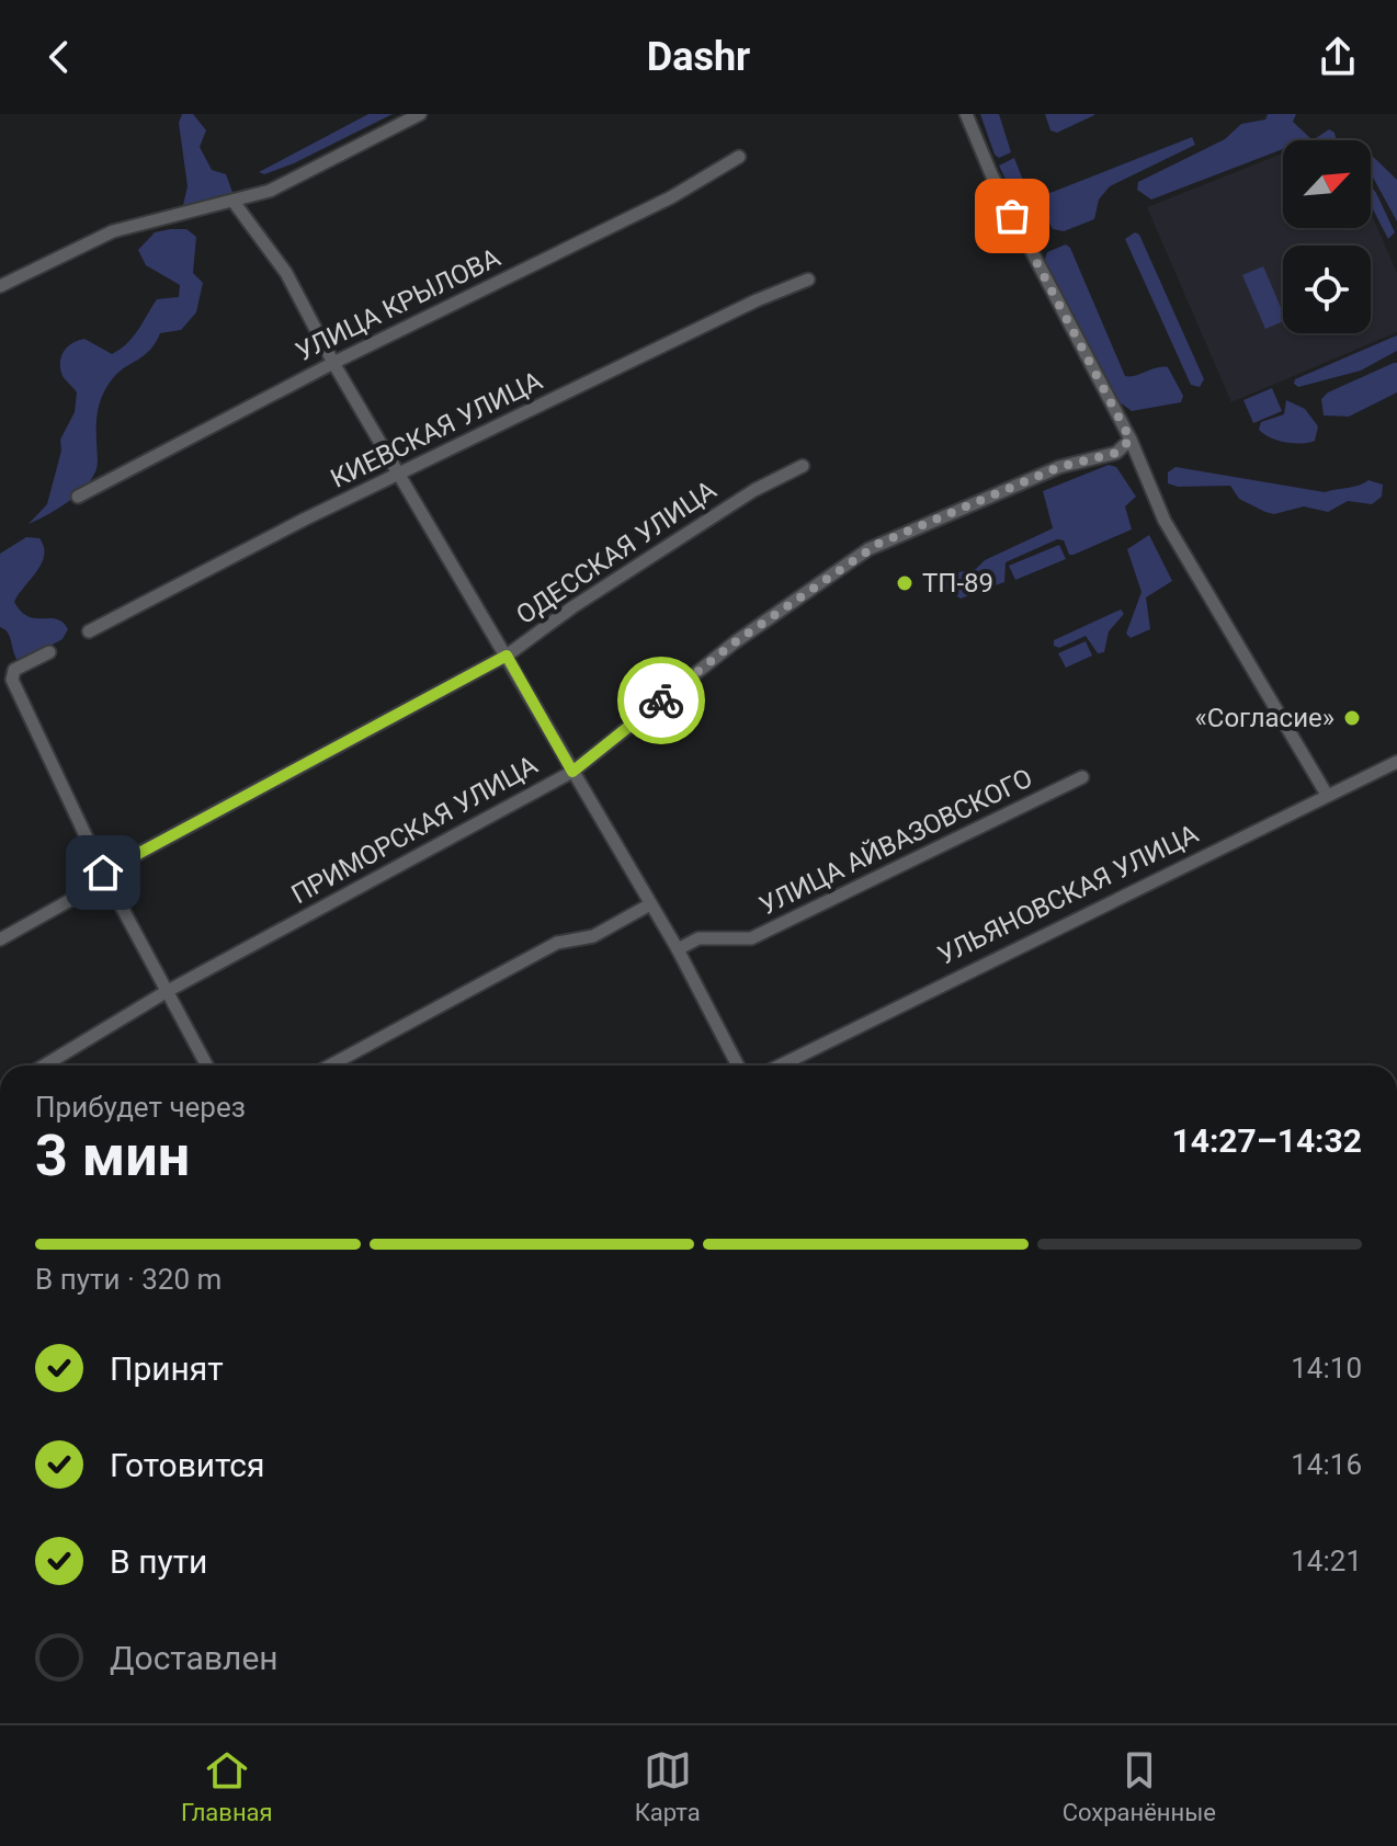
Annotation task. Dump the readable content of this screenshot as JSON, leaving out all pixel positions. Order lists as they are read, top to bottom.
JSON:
{
  "streets": {
    "street": [
      "УЛИЦА КРЫЛОВА",
      "КИЕВСКАЯ УЛИЦА",
      "ОДЕССКАЯ УЛИЦА",
      "ПРИМОРСКАЯ УЛИЦА",
      "УЛИЦА АЙВАЗОВСКОГО",
      "УЛЬЯНОВСКАЯ УЛИЦА"
    ]
  },
  "places": ["ТП-89", "«Согласие»"],
  "north": "top right",
  "page": {
    "header": "Dashr",
    "heading": ["3 мин", "Прибудет через", "14:27–14:32"],
    "bar": "В пути · 320 m",
    "list": [
      ["Принят", "14:10"],
      ["Готовится", "14:16"],
      ["В пути", "14:21"],
      "Доставлен"
    ],
    "tabs": ["Главная", "Карта", "Сохранённые"]
  }
}
